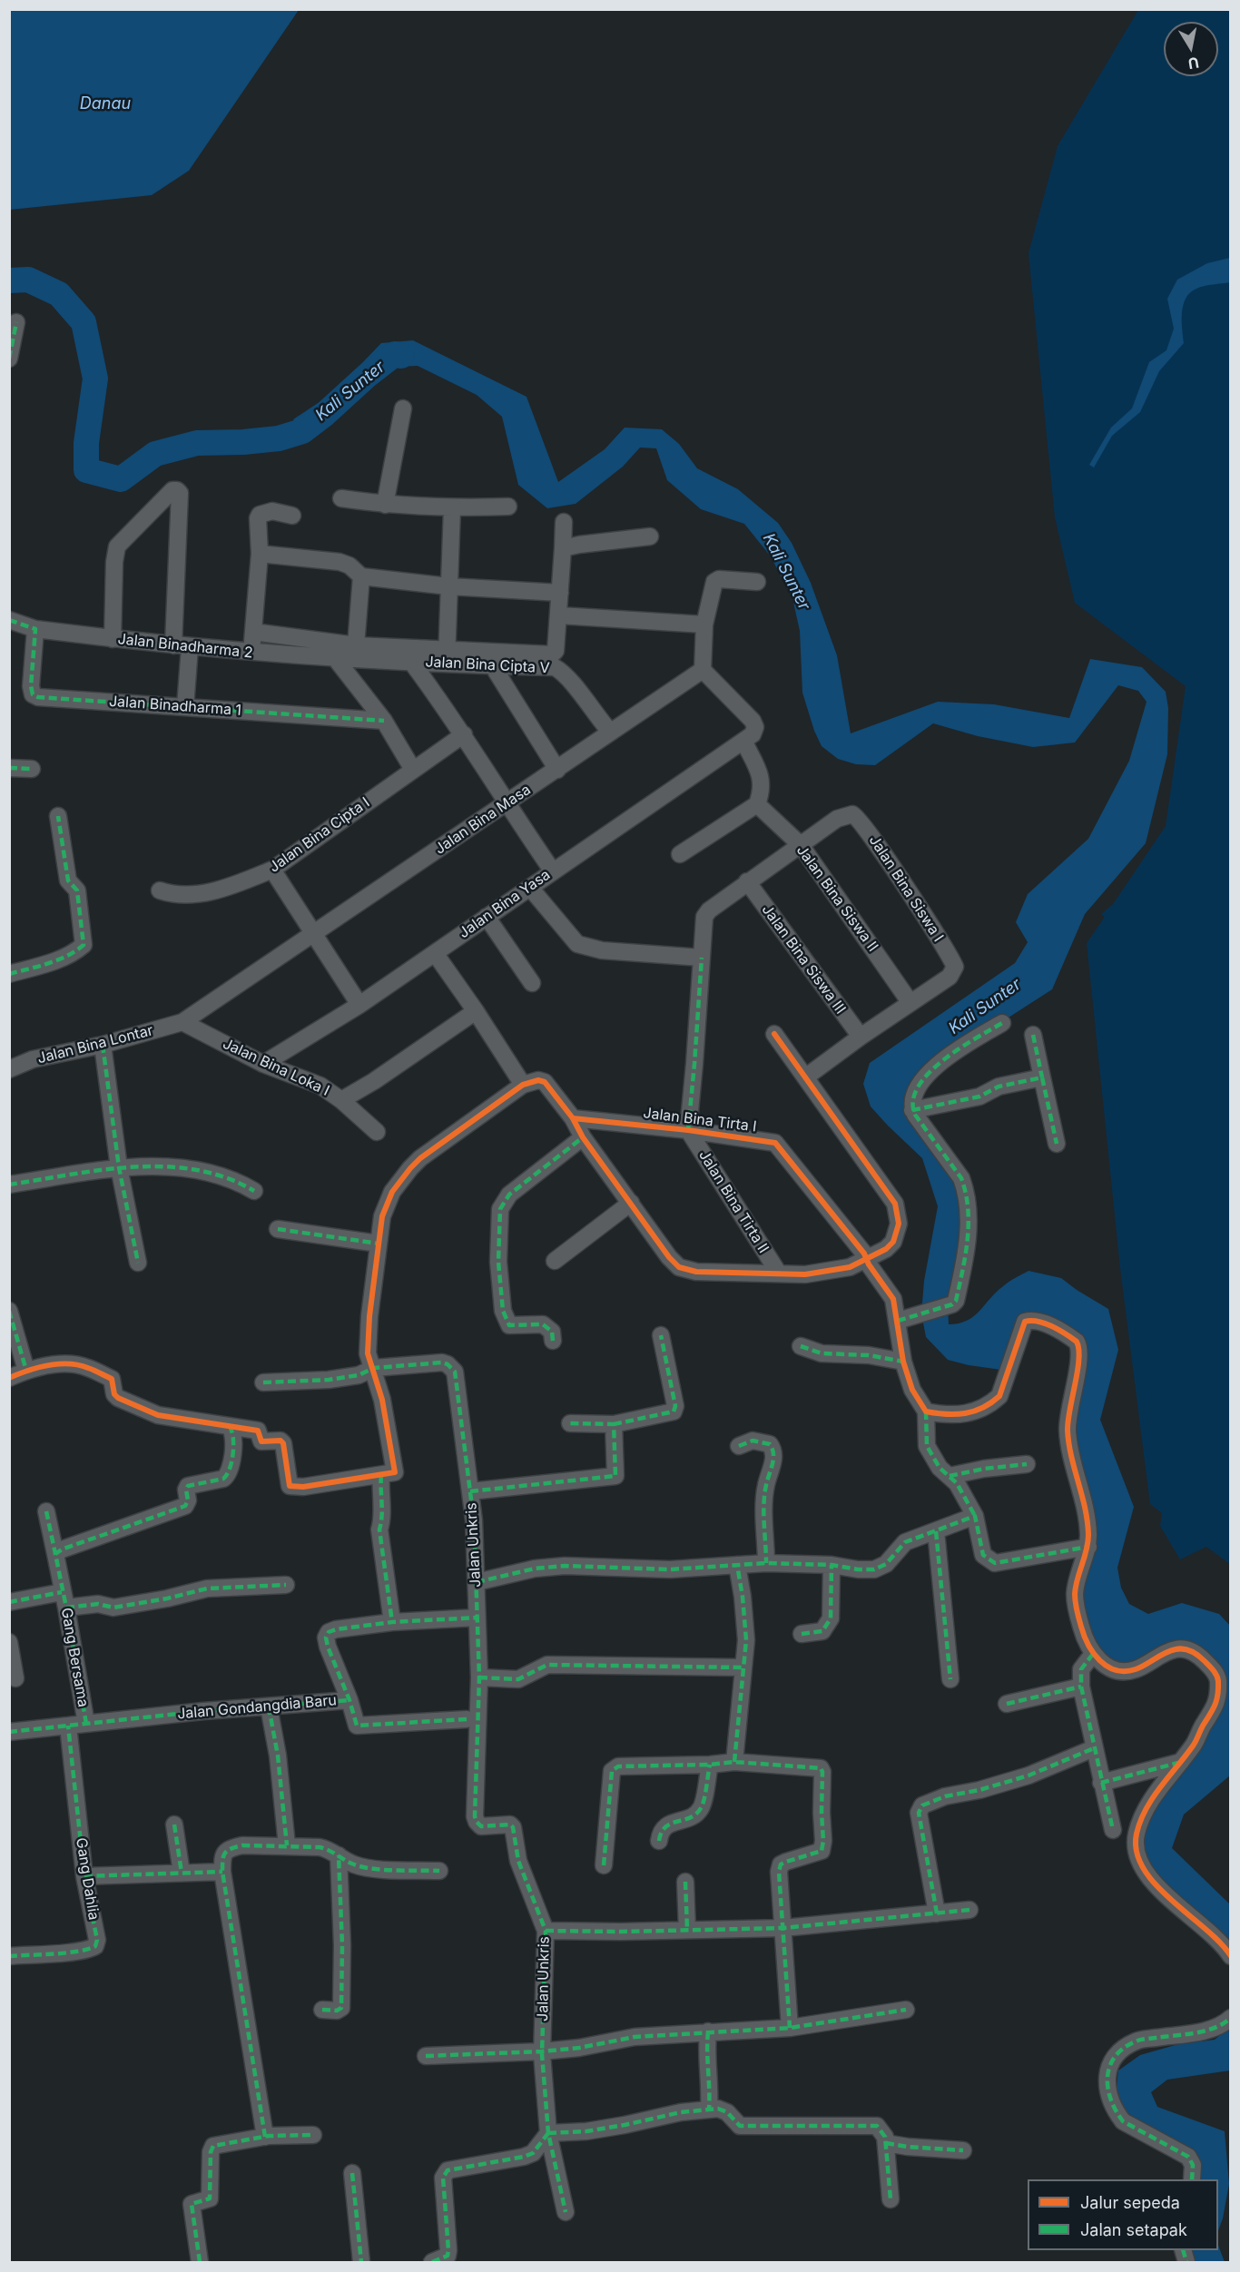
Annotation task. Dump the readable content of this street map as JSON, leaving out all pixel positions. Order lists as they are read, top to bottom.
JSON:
{
  "streets": {
    "street": [
      "Jalan Binadharma 2",
      "Jalan Bina Cipta V",
      "Jalan Binadharma 1",
      "Jalan Bina Masa",
      "Jalan Bina Cipta I",
      "Jalan Bina Siswa I",
      "Jalan Bina Siswa II",
      "Jalan Bina Yasa",
      "Jalan Bina Siswa III",
      "Jalan Bina Lontar",
      "Jalan Bina Loka I",
      "Jalan Bina Tirta I",
      "Jalan Bina Tirta II",
      "Jalan Unkris",
      "Gang Bersama",
      "Jalan Gondangdia Baru",
      "Gang Dahlia"
    ]
  },
  "crossings": [
    ["Jalan Binadharma 2", "Jalan Bina Cipta V"],
    ["Jalan Binadharma 2", "Jalan Binadharma 1"],
    ["Jalan Bina Cipta V", "Jalan Bina Masa"],
    ["Jalan Bina Masa", "Jalan Bina Lontar"],
    ["Jalan Bina Masa", "Jalan Bina Loka I"],
    ["Jalan Bina Siswa I", "Jalan Bina Siswa II"],
    ["Jalan Bina Yasa", "Jalan Bina Loka I"],
    ["Jalan Bina Lontar", "Jalan Bina Loka I"],
    ["Jalan Bina Tirta I", "Jalan Bina Tirta II"],
    ["Jalan Unkris", "Jalan Gondangdia Baru"],
    ["Gang Bersama", "Jalan Gondangdia Baru"],
    ["Jalan Gondangdia Baru", "Gang Dahlia"]
  ],
  "water": ["Danau", "Kali Sunter"],
  "legend": ["Jalur sepeda", "Jalan setapak"],
  "north": "bottom"
}
